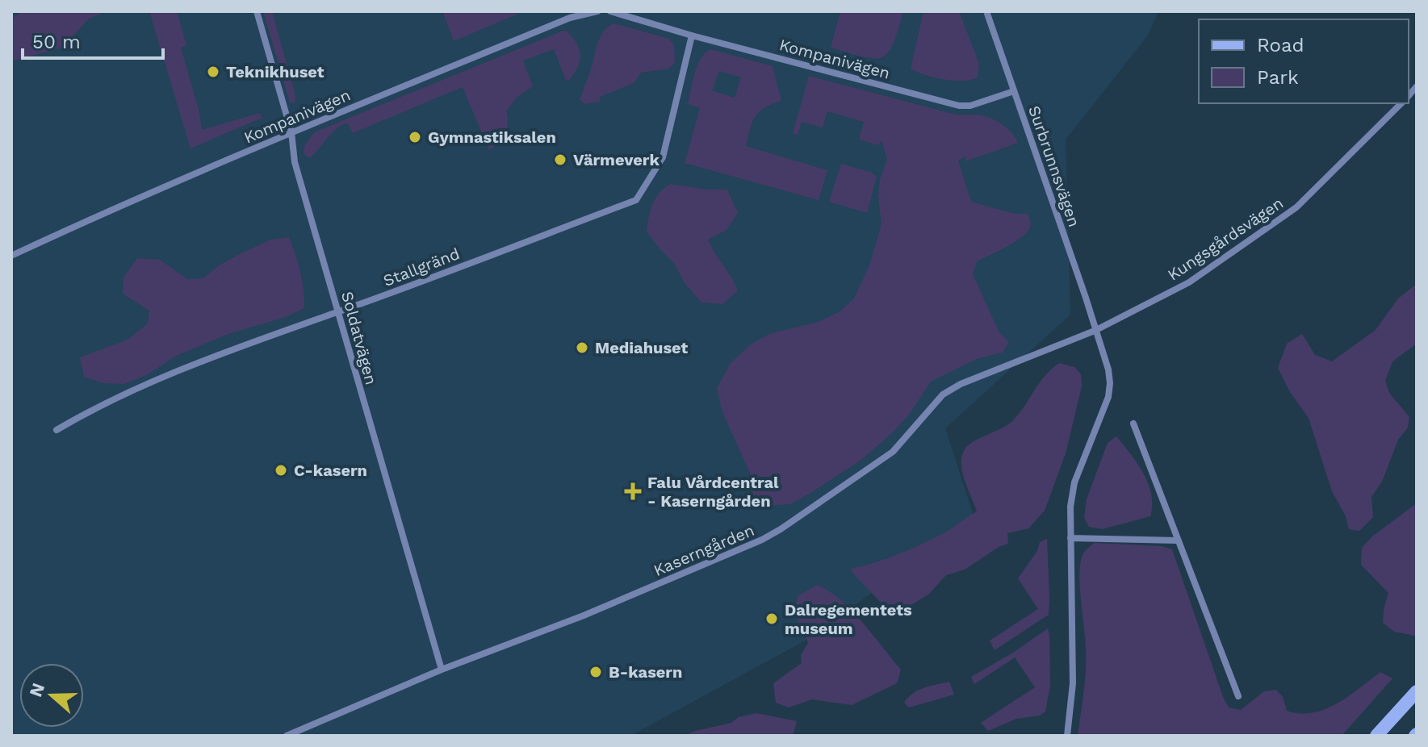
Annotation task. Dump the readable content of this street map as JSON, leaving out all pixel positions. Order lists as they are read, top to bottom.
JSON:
{
  "streets": {
    "street": [
      "Kompanivägen",
      "Surbrunnsvägen",
      "Kungsgårdsvägen",
      "Stallgränd",
      "Soldatvägen",
      "Kaserngården"
    ]
  },
  "crossings": [
    ["Kompanivägen", "Surbrunnsvägen"],
    ["Kompanivägen", "Stallgränd"],
    ["Kompanivägen", "Soldatvägen"],
    ["Surbrunnsvägen", "Kungsgårdsvägen"],
    ["Surbrunnsvägen", "Kaserngården"],
    ["Kungsgårdsvägen", "Kaserngården"],
    ["Stallgränd", "Soldatvägen"],
    ["Soldatvägen", "Kaserngården"]
  ],
  "places": {
    "other": [
      "Teknikhuset",
      "Gymnastiksalen",
      "Värmeverk",
      "Mediahuset",
      "C-kasern",
      "Dalregementets museum",
      "B-kasern"
    ],
    "health": ["Falu Vårdcentral - Kaserngården"]
  },
  "legend": ["Road", "Park"],
  "scale_bar": "50 m",
  "north": "left"
}
